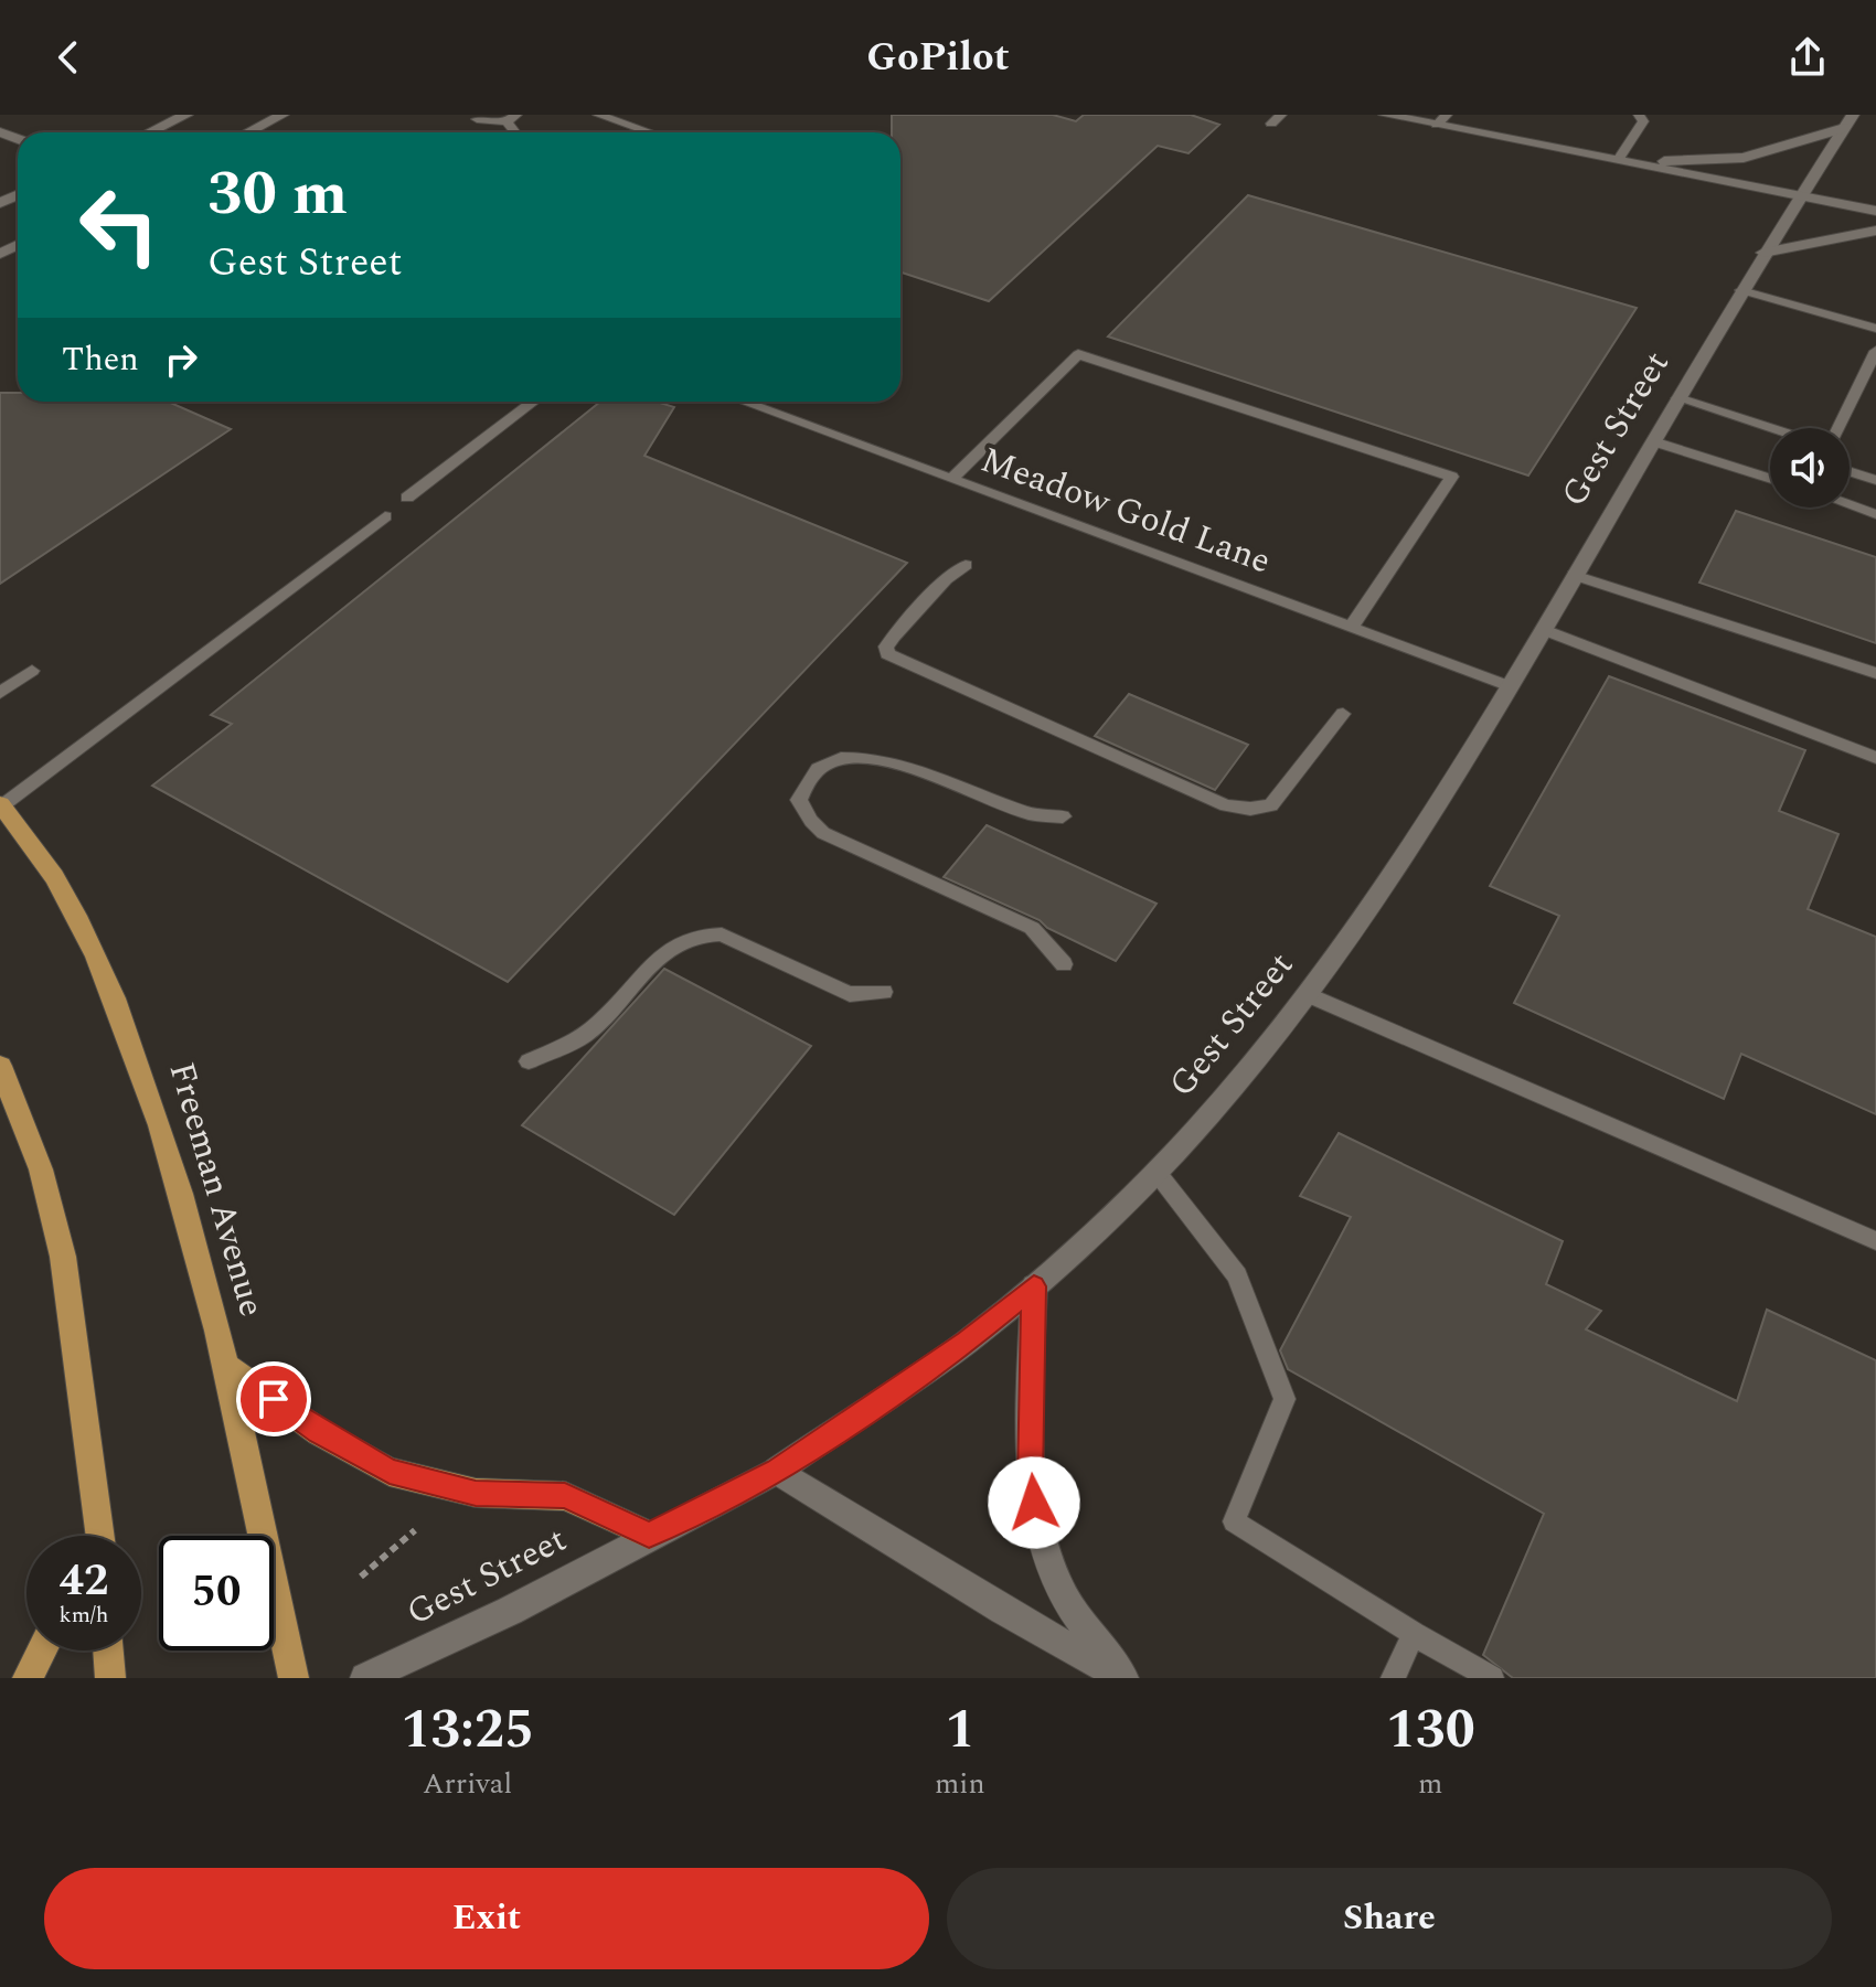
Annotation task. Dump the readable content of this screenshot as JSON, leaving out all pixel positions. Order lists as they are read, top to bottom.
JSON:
{
  "streets": {
    "main road": ["Freeman Avenue"],
    "street": ["Gest Street"],
    "lane": ["Meadow Gold Lane"]
  },
  "crossings": [
    ["Gest Street", "Meadow Gold Lane"]
  ],
  "page": {
    "header": "GoPilot",
    "turn": ["30 m", "Gest Street"],
    "then": "Then",
    "speed": "42 km/h",
    "limit": "50",
    "eta": [
      "13:25",
      "Arrival",
      "1",
      "min",
      "130",
      "m"
    ],
    "buttons": ["Exit", "Share"]
  }
}
